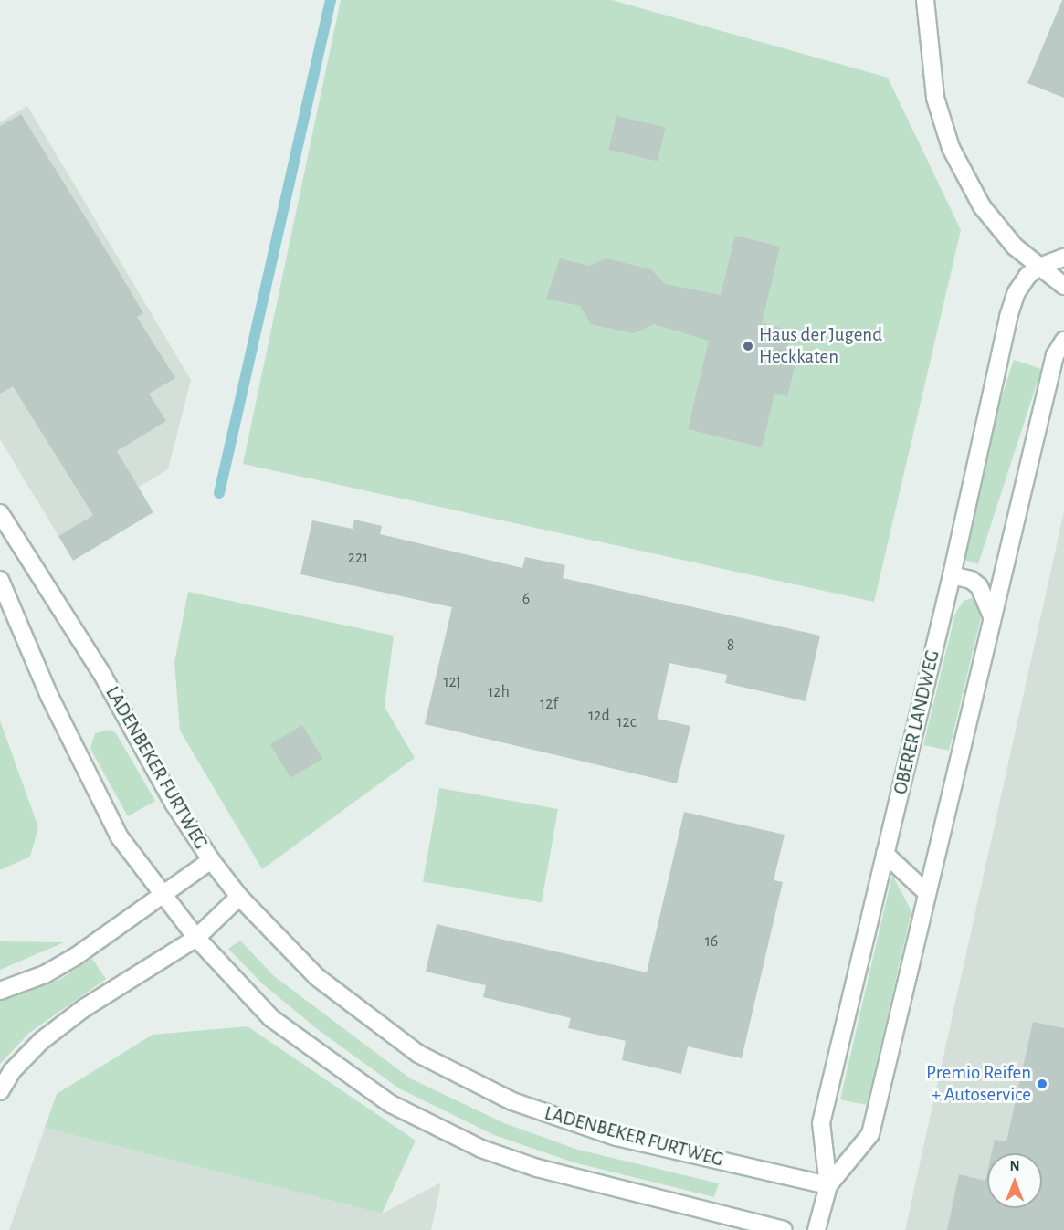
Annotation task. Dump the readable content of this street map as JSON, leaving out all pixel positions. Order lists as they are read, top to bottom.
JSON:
{
  "streets": {
    "street": ["OBERER LANDWEG", "LADENBEKER FURTWEG"]
  },
  "crossings": [
    ["OBERER LANDWEG", "LADENBEKER FURTWEG"]
  ],
  "places": ["Haus der Jugend Heckkaten", "Premio Reifen + Autoservice"],
  "house_numbers": [
    "221",
    "6",
    "8",
    "12j",
    "12h",
    "12f",
    "12d",
    "12c",
    "16"
  ],
  "north": "top"
}
